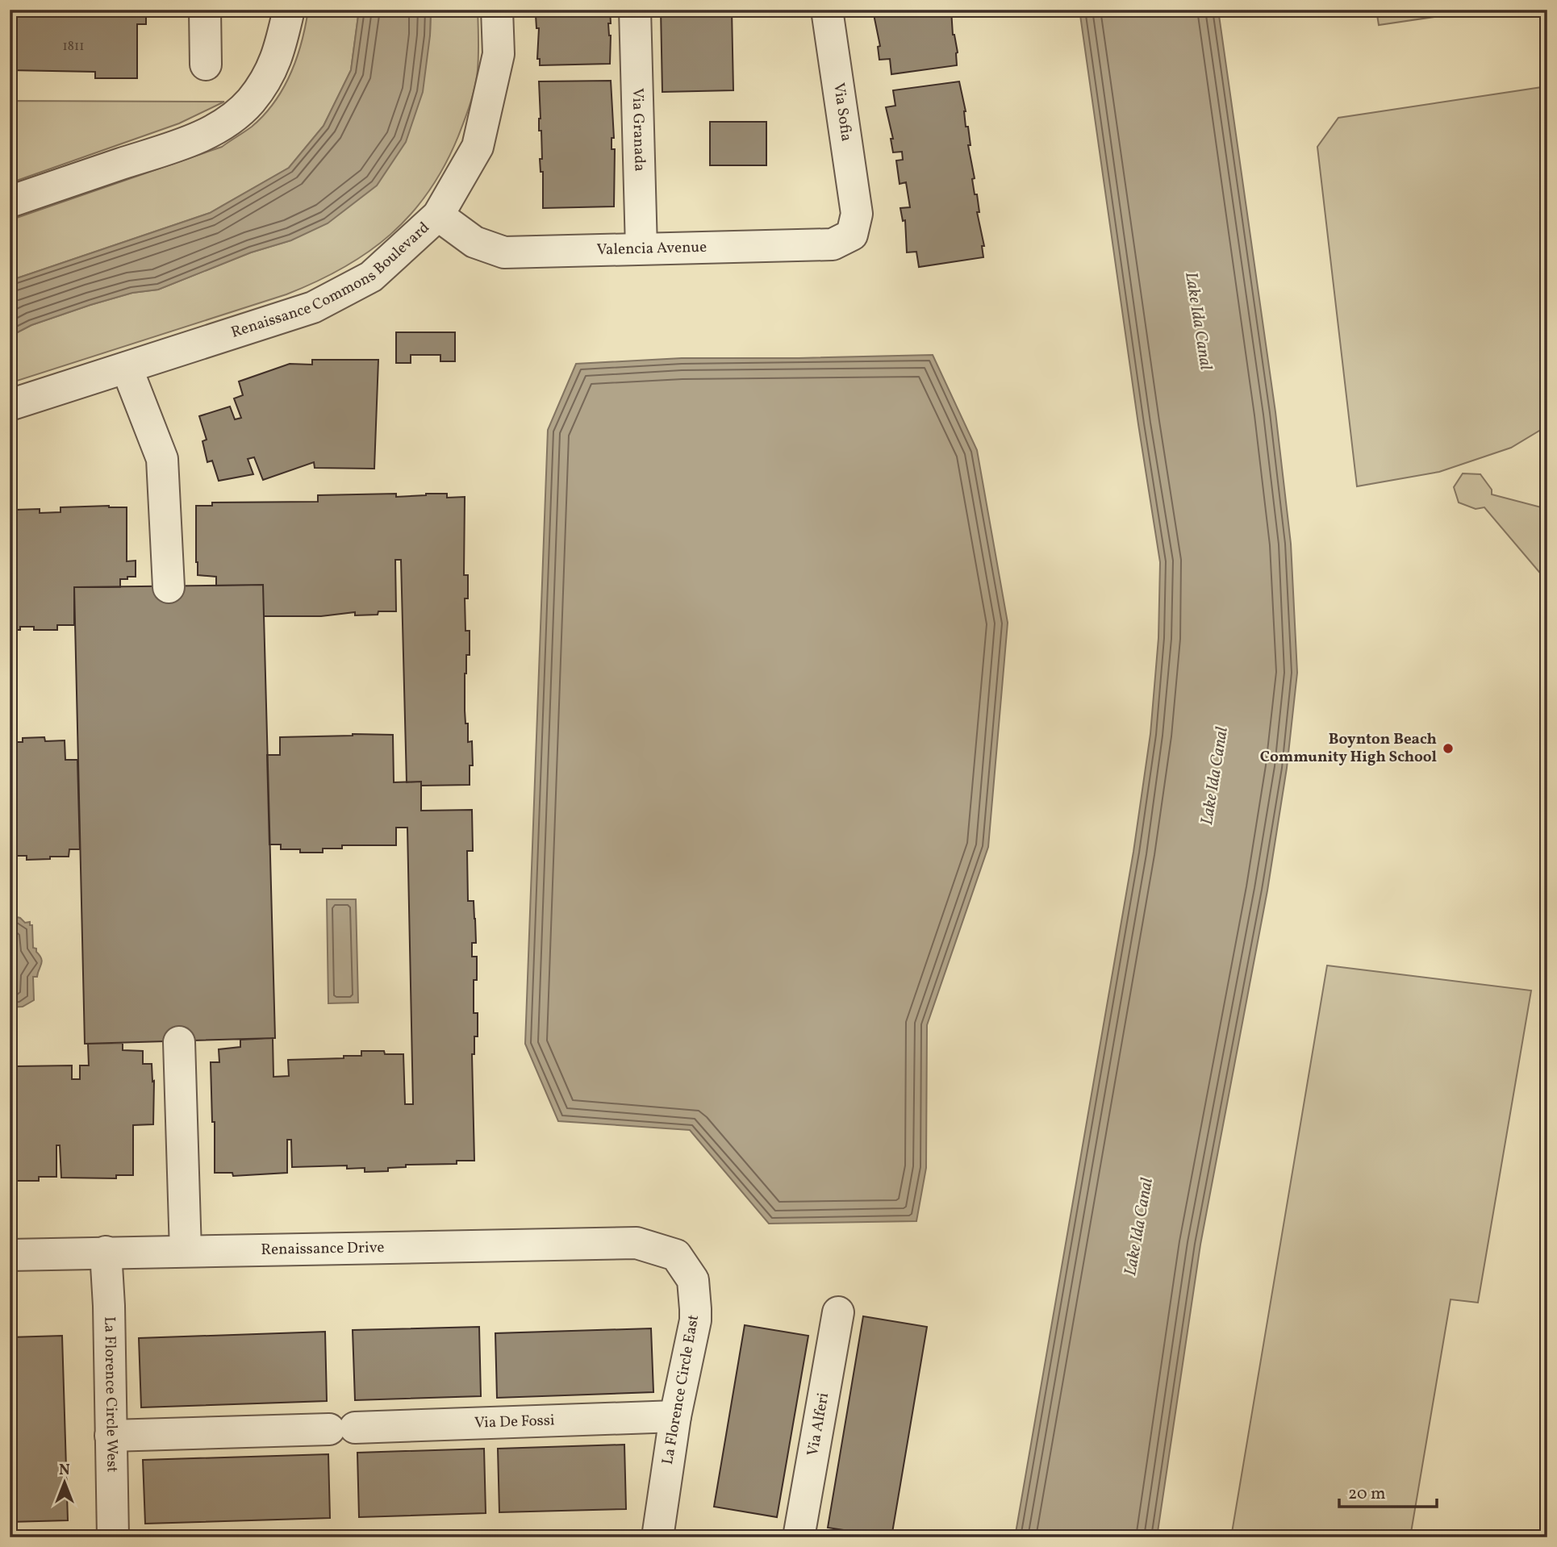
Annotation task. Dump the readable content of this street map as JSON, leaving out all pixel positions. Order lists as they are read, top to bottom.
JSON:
{
  "streets": {
    "street": [
      "Via Sofia",
      "Via Granada",
      "Valencia Avenue",
      "Renaissance Commons Boulevard",
      "Renaissance Drive",
      "La Florence Circle East",
      "La Florence Circle West",
      "Via De Fossi",
      "Via Alferi"
    ]
  },
  "crossings": [
    ["Via Sofia", "Valencia Avenue"],
    ["Via Granada", "Valencia Avenue"],
    ["Valencia Avenue", "Renaissance Commons Boulevard"],
    ["Renaissance Drive", "La Florence Circle East"],
    ["Renaissance Drive", "La Florence Circle West"],
    ["La Florence Circle East", "Via De Fossi"],
    ["La Florence Circle West", "Via De Fossi"]
  ],
  "water": ["Lake Ida Canal"],
  "places": ["Boynton Beach Community High School"],
  "house_numbers": ["1811"],
  "scale_bar": "20 m",
  "north": "top"
}
